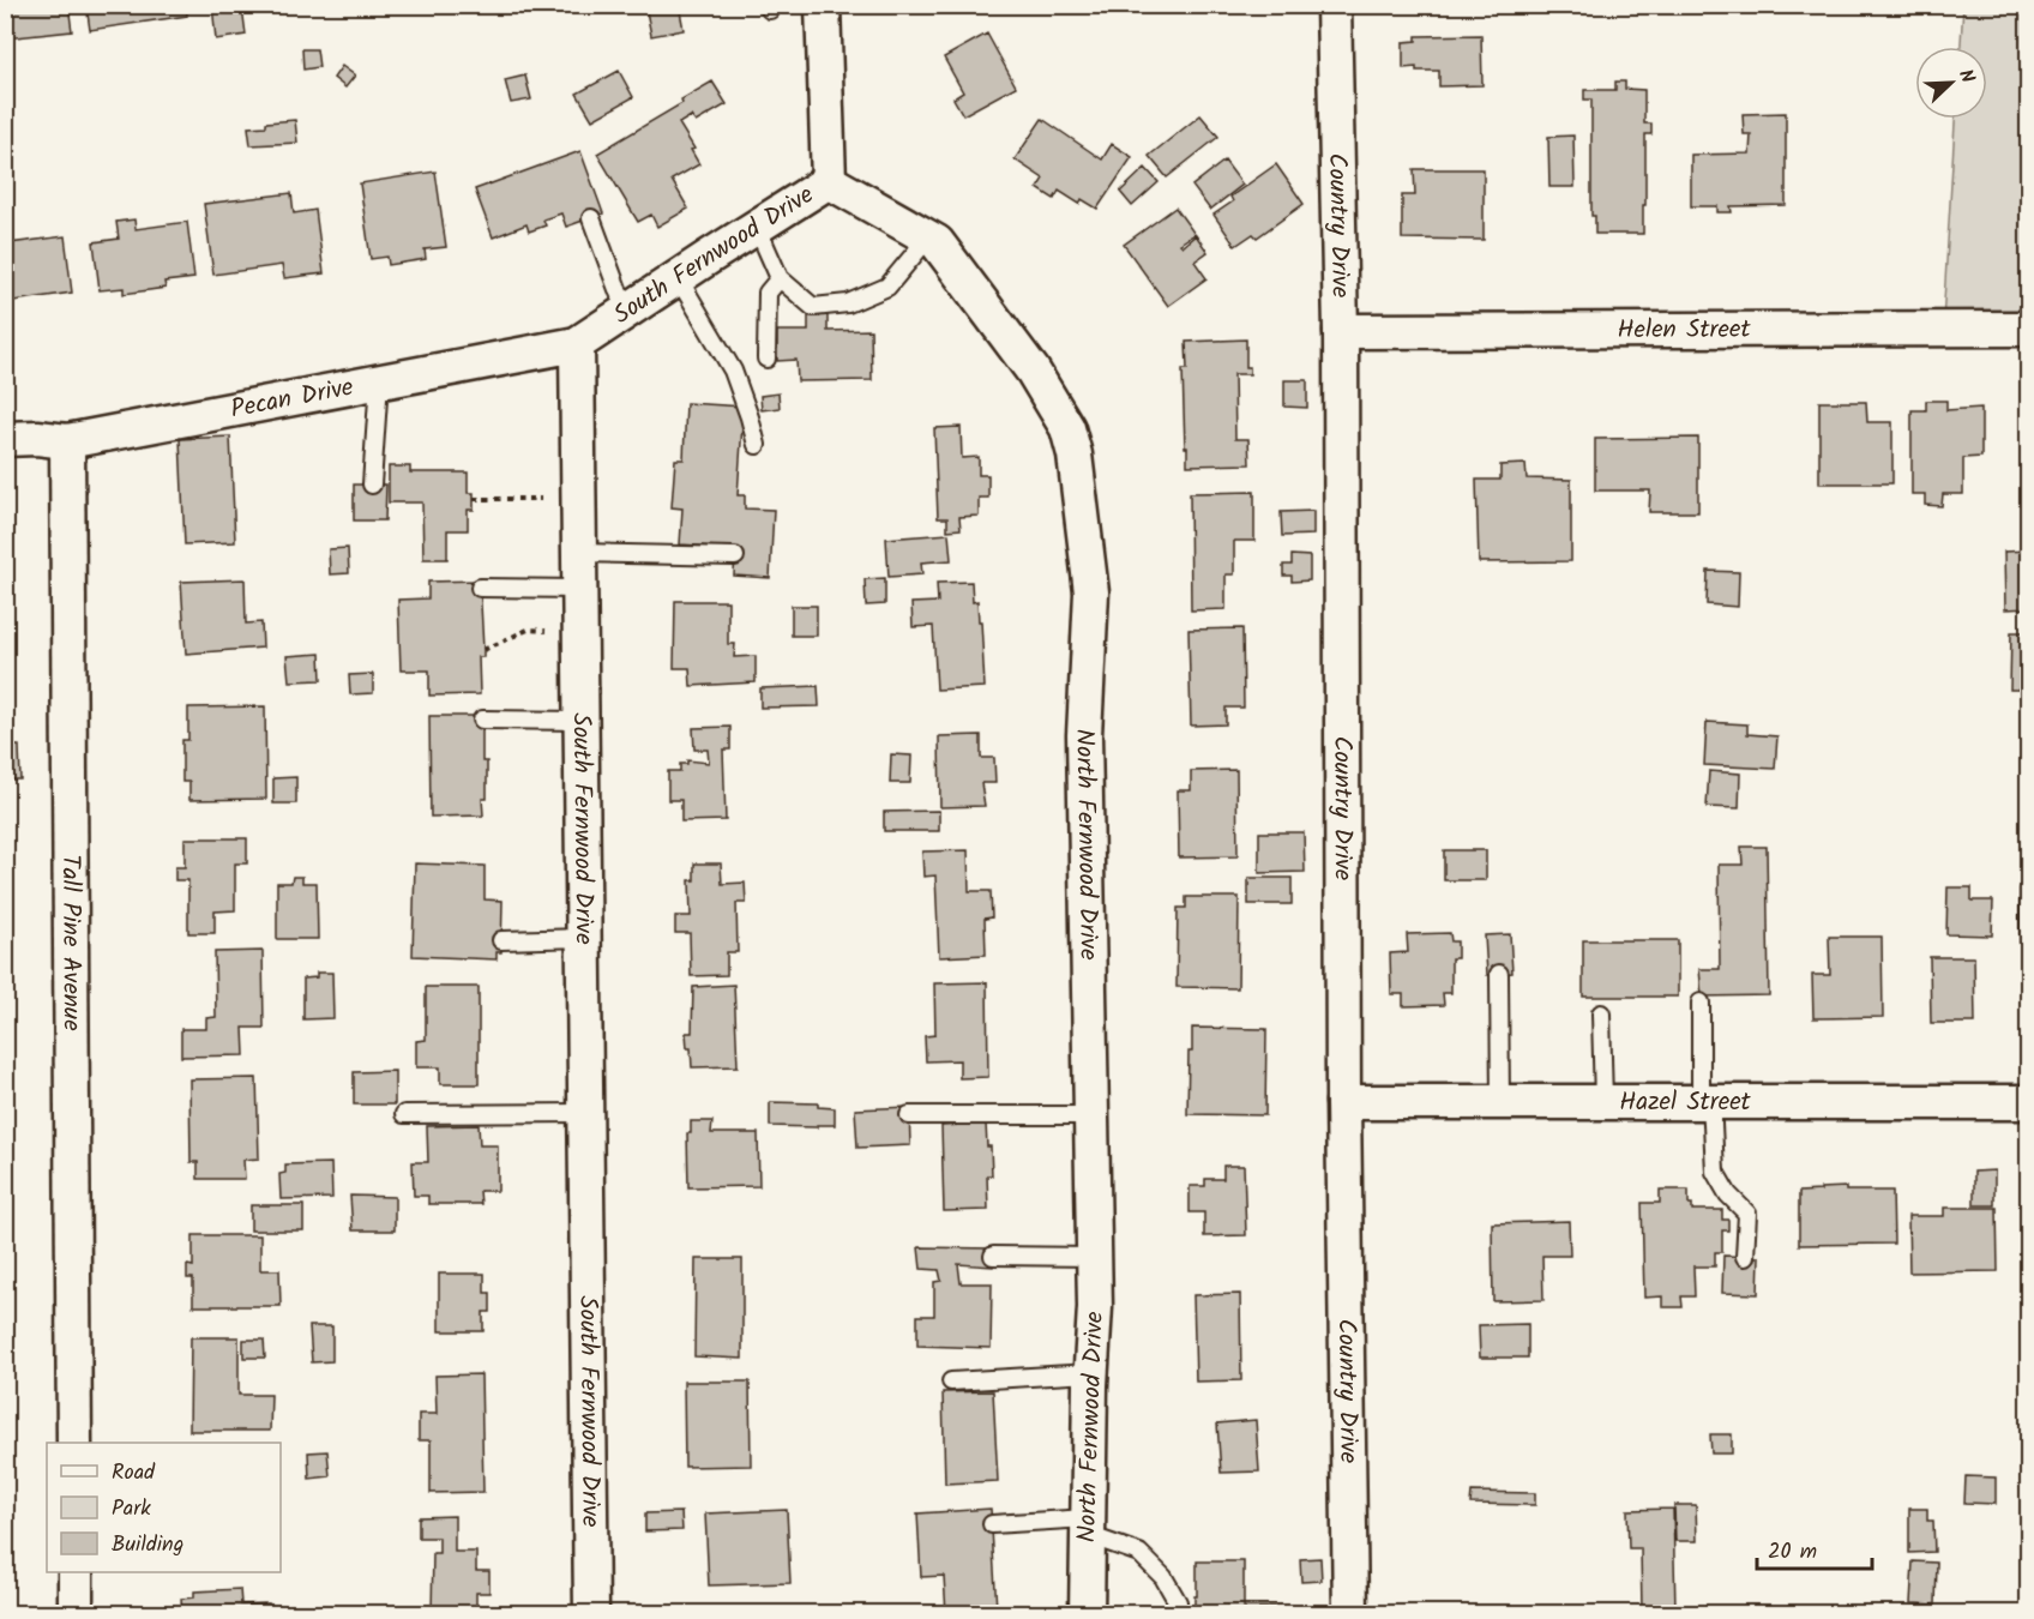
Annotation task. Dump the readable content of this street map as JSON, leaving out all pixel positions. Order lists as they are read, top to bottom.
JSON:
{
  "streets": {
    "street": [
      "Country Drive",
      "South Fernwood Drive",
      "Helen Street",
      "Pecan Drive",
      "North Fernwood Drive",
      "Tall Pine Avenue",
      "Hazel Street"
    ]
  },
  "crossings": [
    ["Country Drive", "Helen Street"],
    ["Country Drive", "Hazel Street"],
    ["South Fernwood Drive", "Pecan Drive"],
    ["South Fernwood Drive", "North Fernwood Drive"],
    ["Pecan Drive", "Tall Pine Avenue"]
  ],
  "legend": ["Road", "Park", "Building"],
  "scale_bar": "20 m",
  "north": "top right"
}
